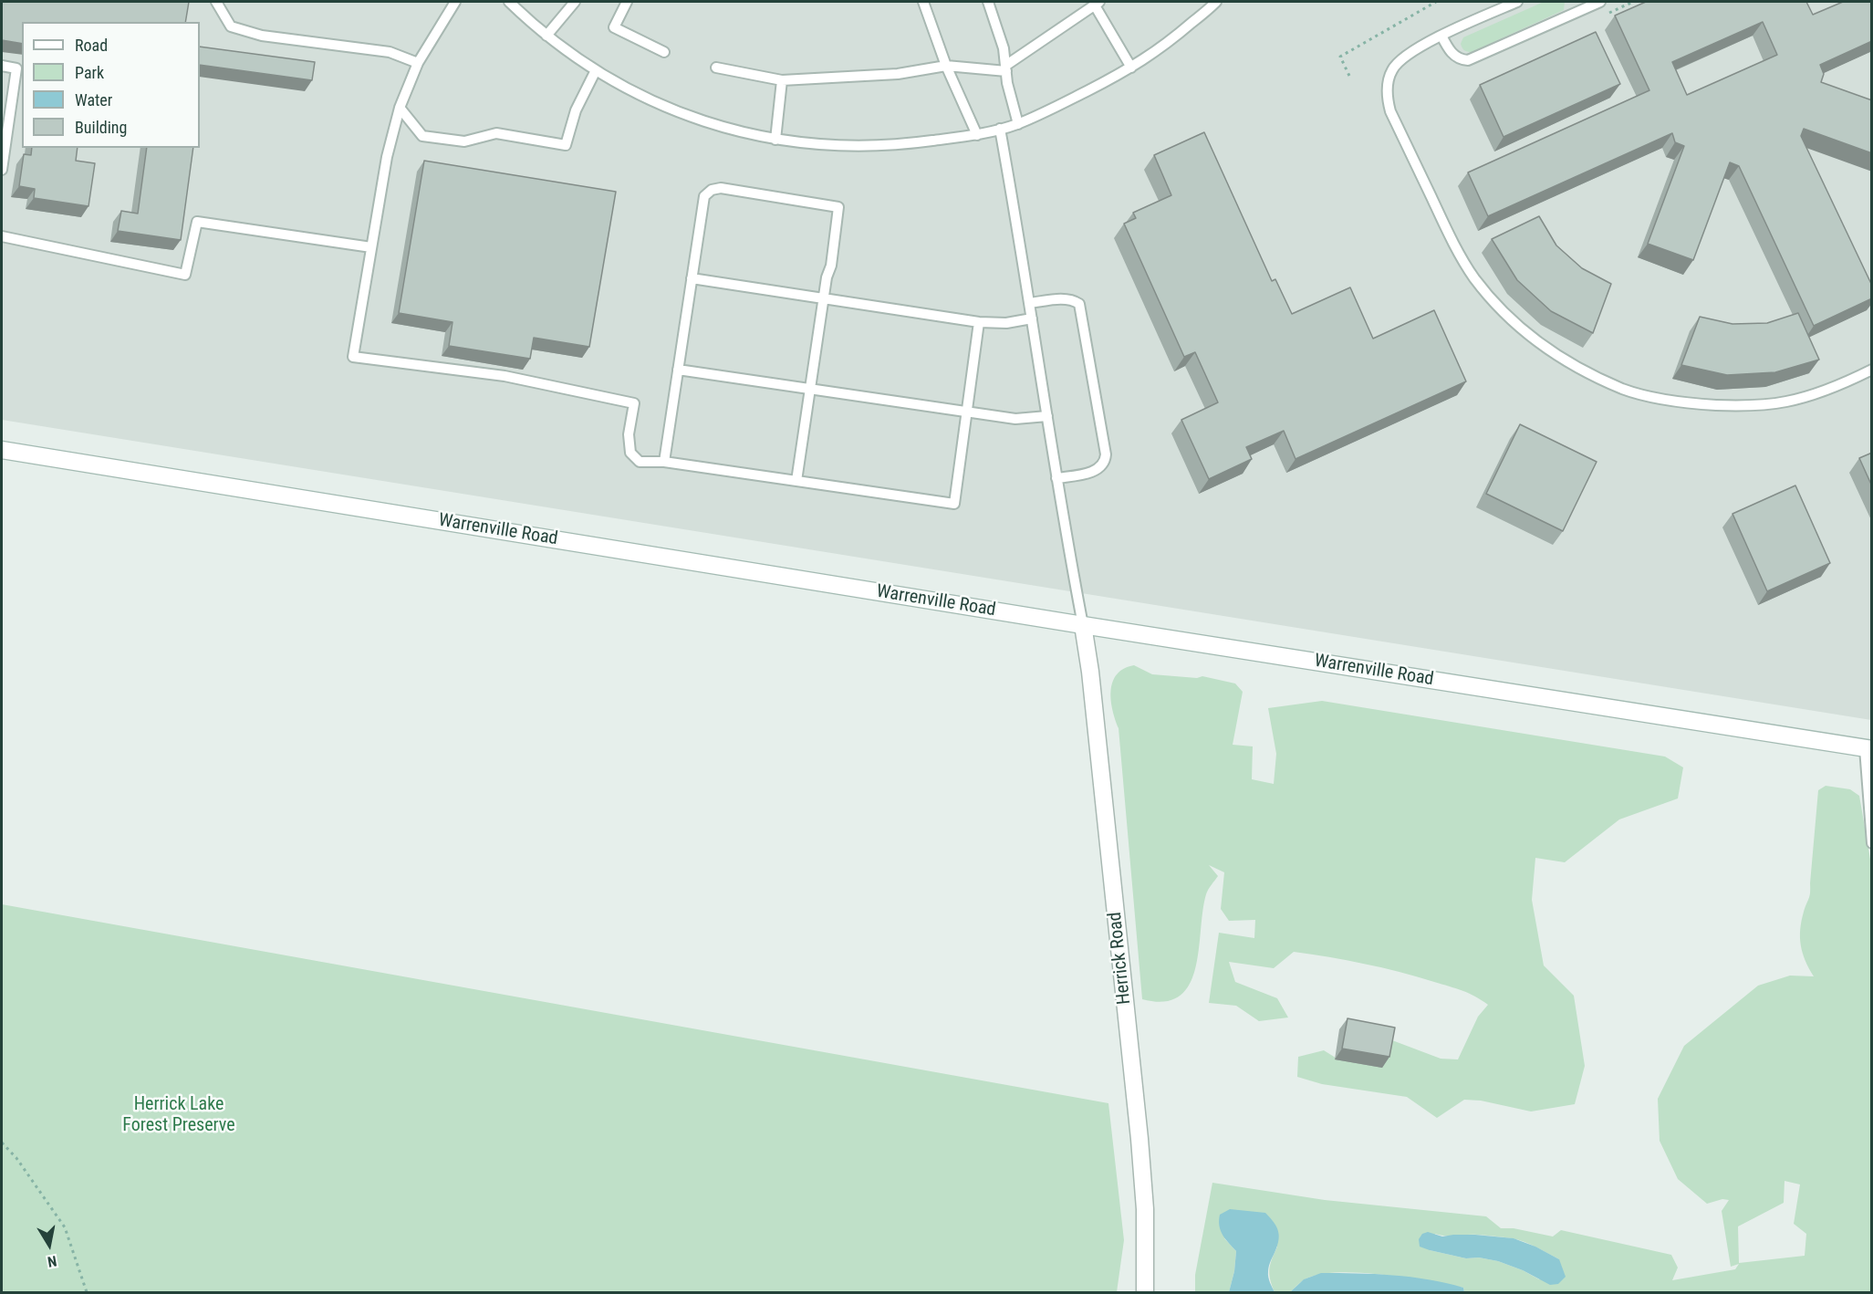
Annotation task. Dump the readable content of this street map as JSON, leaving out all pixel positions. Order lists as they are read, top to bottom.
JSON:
{
  "streets": {
    "main road": ["Warrenville Road", "Herrick Road"]
  },
  "crossings": [
    ["Warrenville Road", "Herrick Road"]
  ],
  "parks": ["Herrick Lake Forest Preserve"],
  "legend": [
    "Road",
    "Park",
    "Water",
    "Building"
  ],
  "north": "bottom"
}
